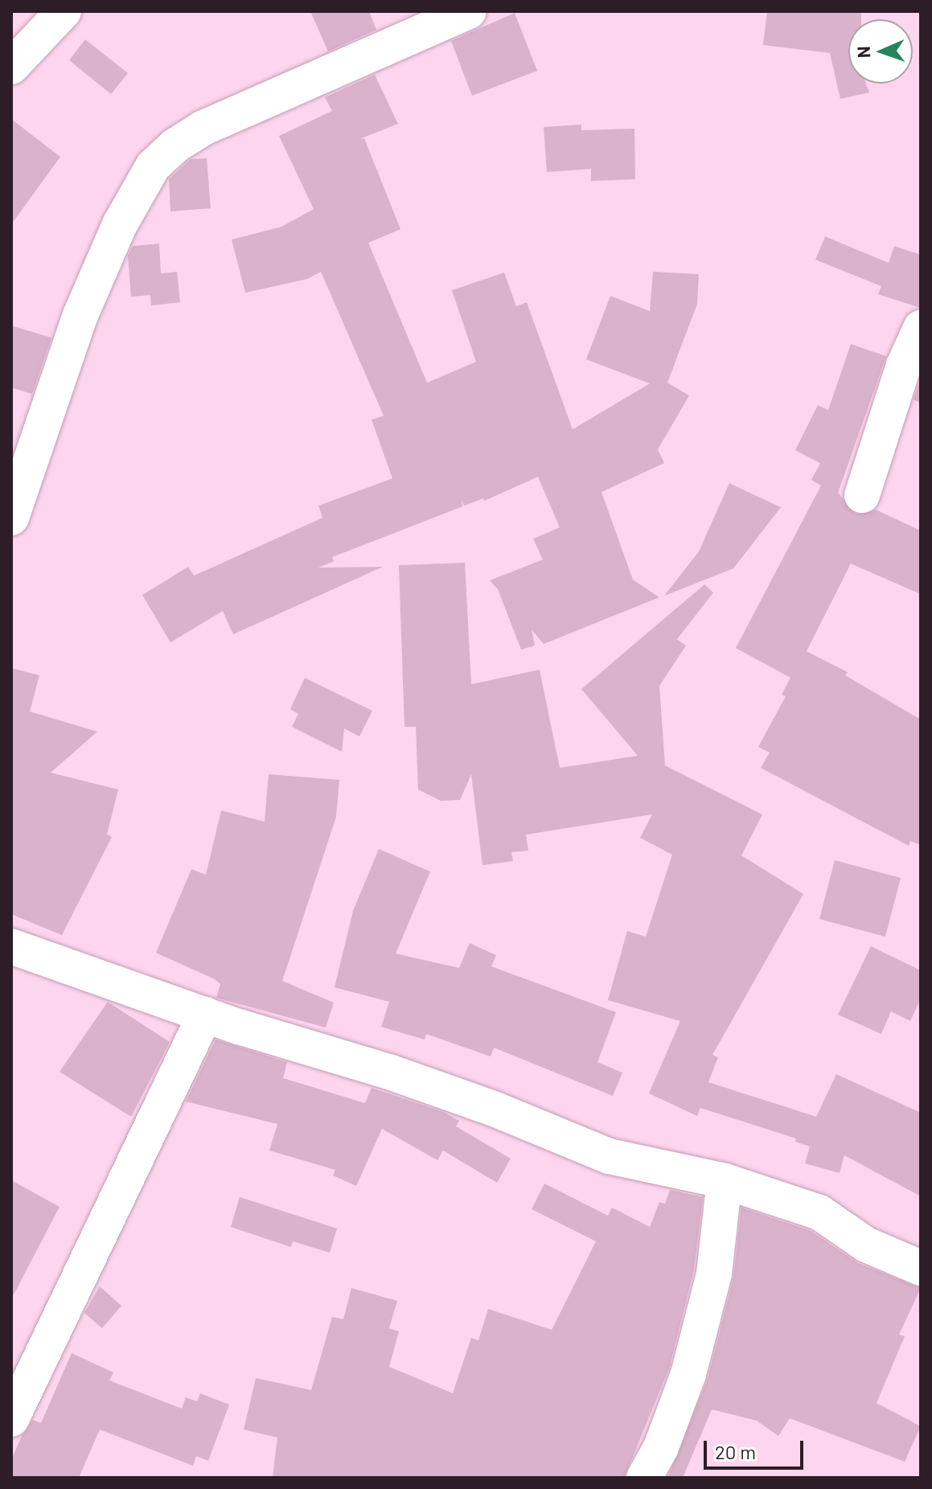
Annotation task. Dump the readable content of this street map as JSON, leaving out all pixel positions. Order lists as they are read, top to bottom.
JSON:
{
  "scale_bar": "20 m",
  "north": "left"
}
